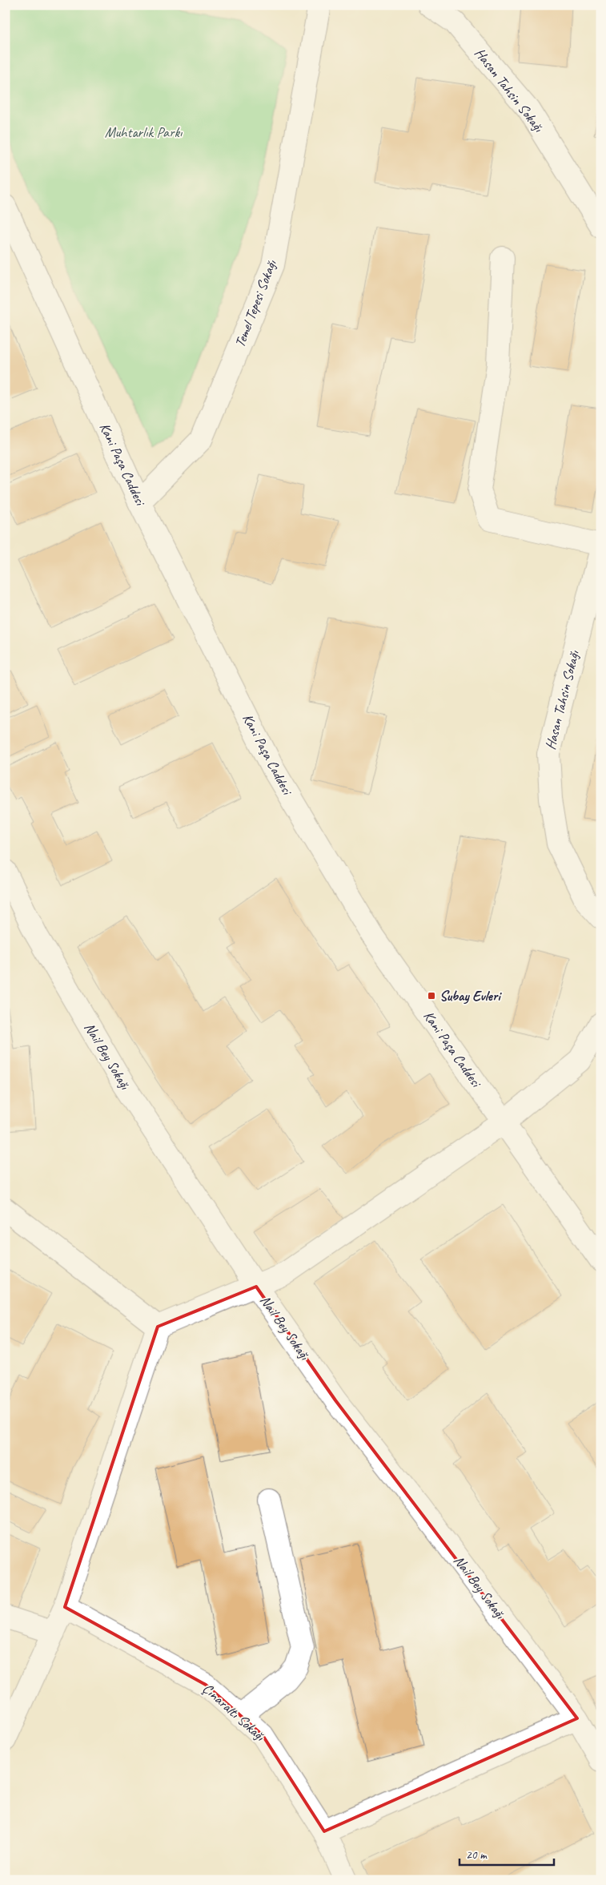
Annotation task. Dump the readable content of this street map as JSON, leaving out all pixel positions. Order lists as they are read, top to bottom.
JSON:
{
  "streets": {
    "street": [
      "Hasan Tahsin Sokağı",
      "Temel Tepesi Sokağı",
      "Kani Paşa Caddesi",
      "Nail Bey Sokağı",
      "Çınaraltı Sokağı"
    ]
  },
  "crossings": [
    ["Temel Tepesi Sokağı", "Kani Paşa Caddesi"]
  ],
  "parks": ["Muhtarlık Parkı"],
  "places": {
    "transit": ["Subay Evleri"]
  },
  "scale_bar": "20 m"
}
